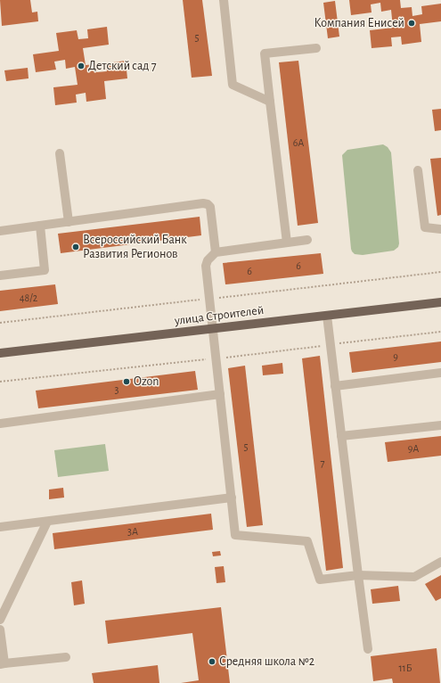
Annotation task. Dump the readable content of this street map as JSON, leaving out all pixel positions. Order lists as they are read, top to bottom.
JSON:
{
  "streets": {
    "main road": ["улица Строителей"]
  },
  "places": [
    "Компания Енисей",
    "Детский сад 7",
    "Всероссийский Банк Развития Регионов",
    "Ozon",
    "Средняя школа №2"
  ],
  "house_numbers": [
    "5",
    "6А",
    "6",
    "6",
    "48/2",
    "9",
    "3",
    "5",
    "9А",
    "7",
    "3А",
    "11Б"
  ]
}
